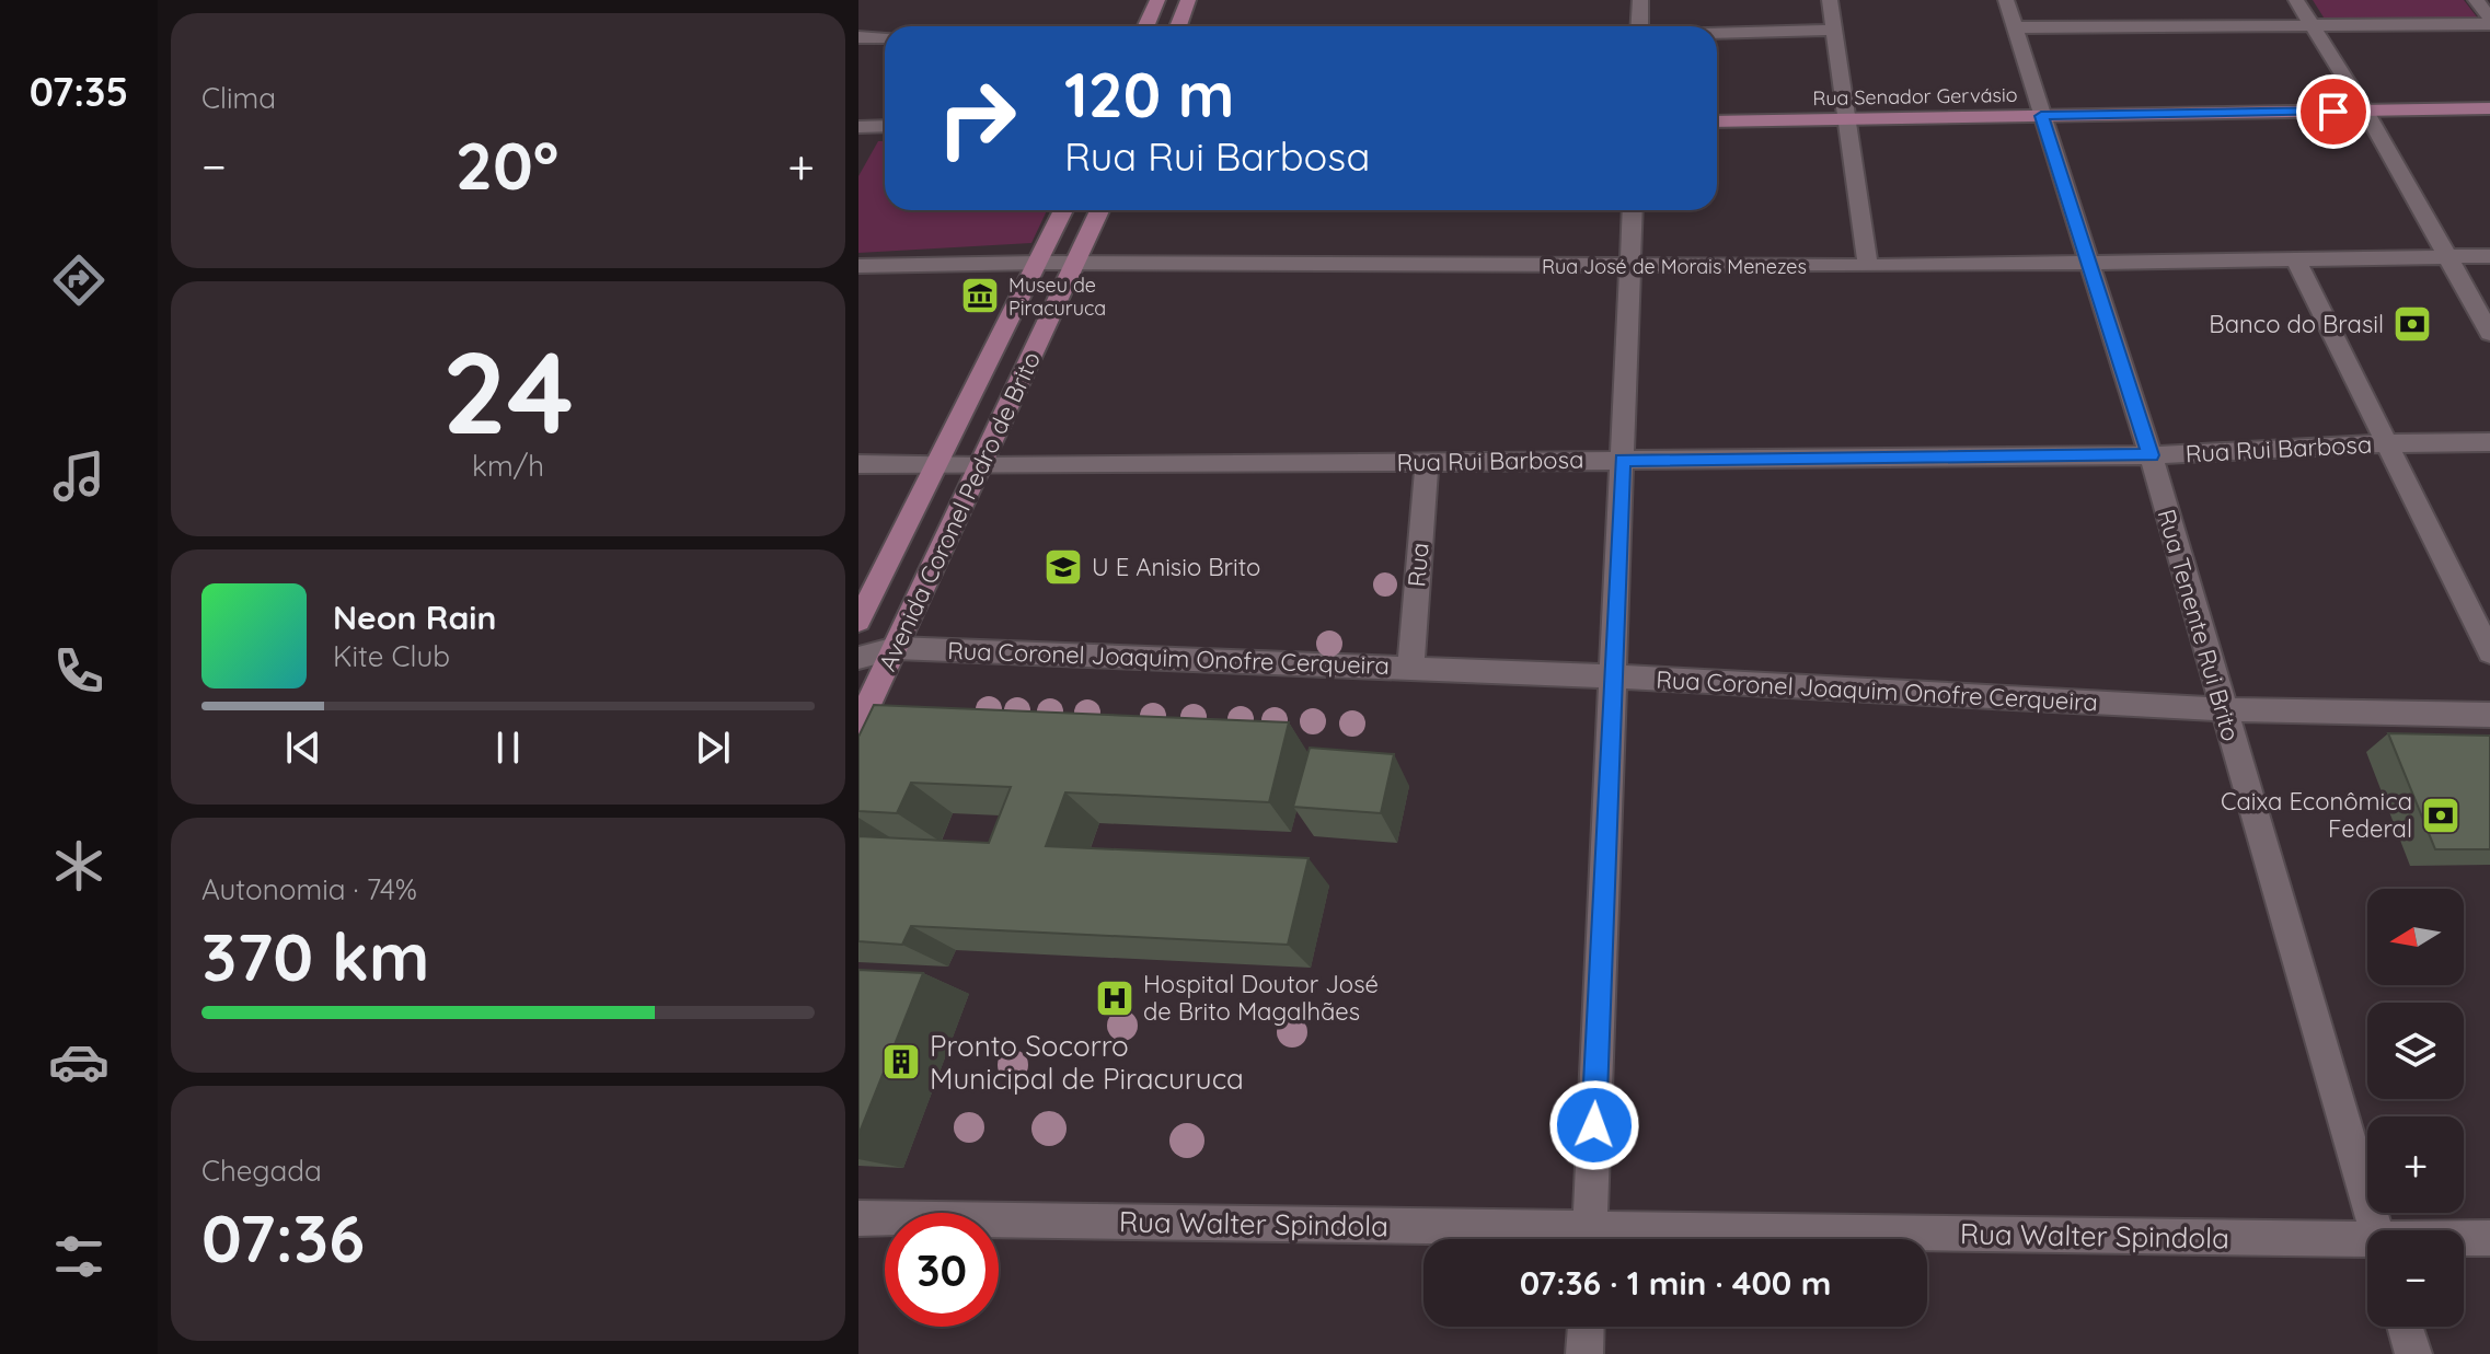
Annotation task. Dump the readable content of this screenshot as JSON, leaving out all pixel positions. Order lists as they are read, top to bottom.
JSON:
{
  "streets": {
    "main road": ["Rua Senador Gervásio", "Avenida Coronel Pedro de Brito"],
    "street": [
      "Rua José de Morais Menezes",
      "Rua Rui Barbosa",
      "Rua",
      "Rua Tenente Rui Brito",
      "Rua Coronel Joaquim Onofre Cerqueira",
      "Rua Walter Spindola"
    ]
  },
  "crossings": [
    ["Rua Senador Gervásio", "Rua Tenente Rui Brito"],
    ["Rua José de Morais Menezes", "Avenida Coronel Pedro de Brito"],
    ["Rua José de Morais Menezes", "Rua Tenente Rui Brito"],
    ["Rua Rui Barbosa", "Avenida Coronel Pedro de Brito"],
    ["Rua Rui Barbosa", "Rua"],
    ["Rua Rui Barbosa", "Rua Tenente Rui Brito"],
    ["Avenida Coronel Pedro de Brito", "Rua Coronel Joaquim Onofre Cerqueira"],
    ["Rua", "Rua Coronel Joaquim Onofre Cerqueira"],
    ["Rua Tenente Rui Brito", "Rua Coronel Joaquim Onofre Cerqueira"]
  ],
  "places": {
    "museum": ["Museu de Piracuruca"],
    "bank": ["Banco do Brasil", "Caixa Econômica Federal"],
    "school or university": ["U E Anisio Brito"],
    "hospital": ["Hospital Doutor José de Brito Magalhães"],
    "building": ["Pronto Socorro Municipal de Piracuruca"]
  },
  "north": "left",
  "page": {
    "tabs": "07:35",
    "tile": [
      "Clima",
      ["24", "km/h"],
      ["Autonomia · 74%", "370 km"],
      ["Chegada", "07:36"]
    ],
    "turn": ["120 m", "Rua Rui Barbosa"],
    "heat": ["−", "20°", "+"],
    "song": ["Neon Rain", "Kite Club"],
    "map_buttons": ["+", "−"],
    "limit": "30",
    "trip": "07:36 · 1 min · 400 m"
  }
}
